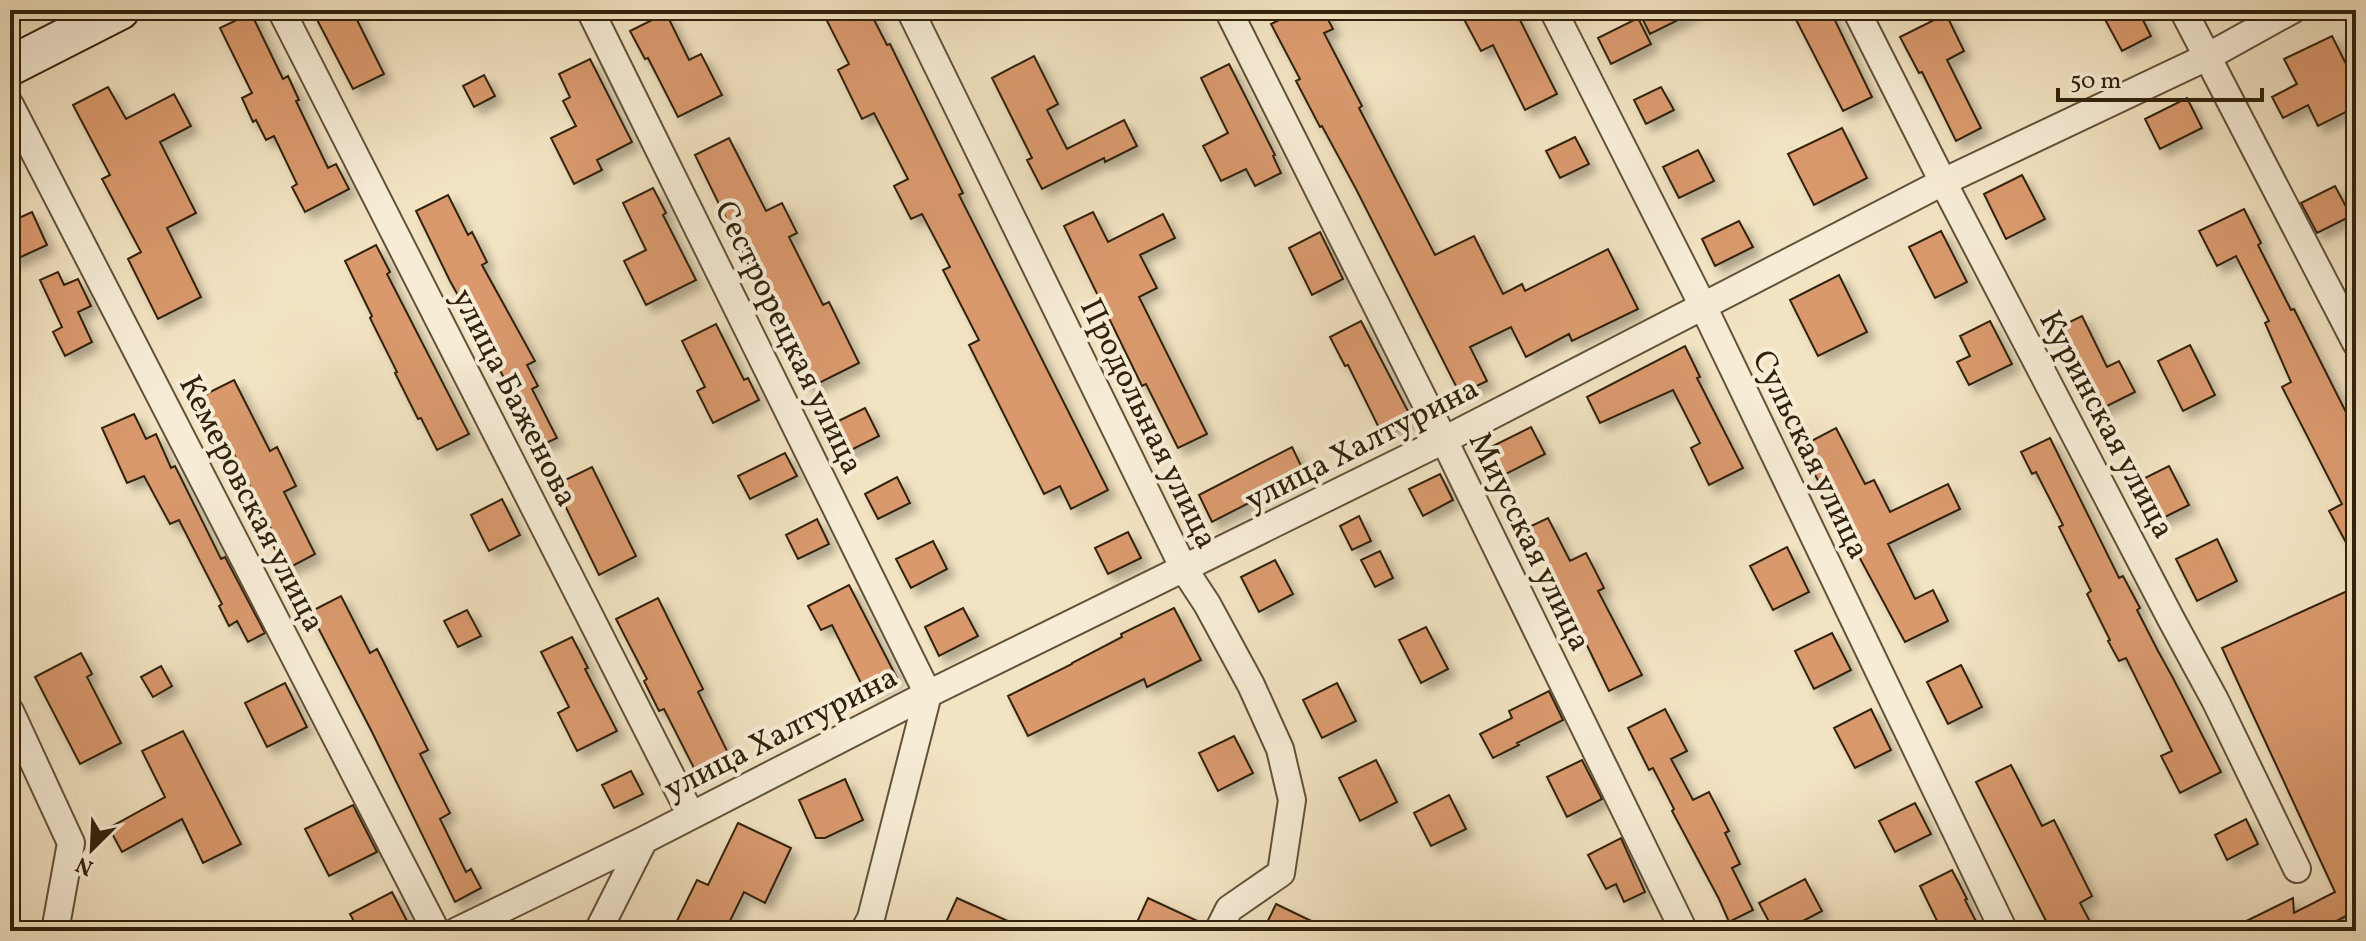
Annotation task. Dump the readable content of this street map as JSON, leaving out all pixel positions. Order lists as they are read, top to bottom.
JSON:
{
  "streets": {
    "street": [
      "Сестрорецкая улица",
      "улица Баженова",
      "Продольная улица",
      "Куринская улица",
      "улица Халтурина",
      "Сульская улица",
      "Кемеровская улица",
      "Миусская улица"
    ]
  },
  "crossings": [
    ["Сестрорецкая улица", "улица Халтурина"],
    ["улица Баженова", "улица Халтурина"],
    ["Продольная улица", "улица Халтурина"],
    ["Куринская улица", "улица Халтурина"],
    ["улица Халтурина", "Сульская улица"],
    ["улица Халтурина", "Миусская улица"]
  ],
  "scale_bar": "50 m",
  "north": "bottom left"
}
